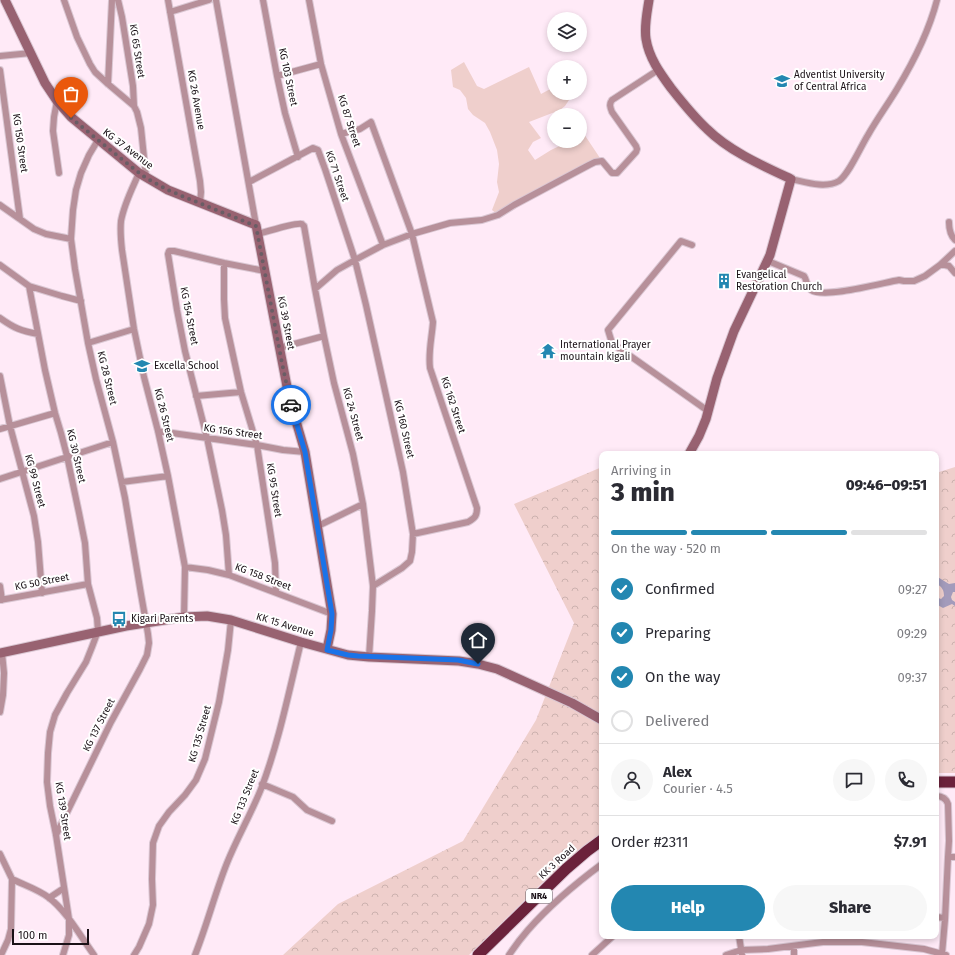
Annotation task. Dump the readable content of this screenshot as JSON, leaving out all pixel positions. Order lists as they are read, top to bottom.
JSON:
{
  "streets": {
    "highway": ["KK 3 Road", "NR4"],
    "street": [
      "KG 65 Street",
      "KG 103 Street",
      "KG 26 Avenue",
      "KG 87 Street",
      "KG 150 Street",
      "KG 37 Avenue",
      "KG 71 Street",
      "KG 154 Street",
      "KG 39 Street",
      "KG 28 Street",
      "KG 162 Street",
      "KG 24 Street",
      "KG 26 Street",
      "KG 160 Street",
      "KG 156 Street",
      "KG 30 Street",
      "KG 99 Street",
      "KG 95 Street",
      "KG 158 Street",
      "KG 50 Street",
      "KK 15 Avenue",
      "KG 137 Street",
      "KG 135 Street",
      "KG 133 Street",
      "KG 139 Street"
    ]
  },
  "crossings": [
    ["KG 65 Street", "KG 37 Avenue"],
    ["KG 65 Street", "KG 26 Street"],
    ["KG 103 Street", "KG 71 Street"],
    ["KG 26 Avenue", "KG 37 Avenue"],
    ["KG 87 Street", "KG 162 Street"],
    ["KG 37 Avenue", "KG 39 Street"],
    ["KG 37 Avenue", "KG 28 Street"],
    ["KG 37 Avenue", "KG 24 Street"],
    ["KG 37 Avenue", "KG 26 Street"],
    ["KG 71 Street", "KG 39 Street"],
    ["KG 71 Street", "KG 160 Street"],
    ["KG 154 Street", "KG 39 Street"],
    ["KG 154 Street", "KG 156 Street"],
    ["KG 154 Street", "KG 95 Street"],
    ["KG 154 Street", "KG 158 Street"],
    ["KG 39 Street", "KG 24 Street"],
    ["KG 39 Street", "KG 156 Street"],
    ["KG 39 Street", "KG 158 Street"],
    ["KG 39 Street", "KK 15 Avenue"],
    ["KG 28 Street", "KK 15 Avenue"],
    ["KG 28 Street", "KG 137 Street"],
    ["KG 162 Street", "KG 160 Street"],
    ["KG 24 Street", "KG 160 Street"],
    ["KG 24 Street", "KK 15 Avenue"],
    ["KG 26 Street", "KG 156 Street"],
    ["KG 26 Street", "KG 158 Street"],
    ["KG 26 Street", "KK 15 Avenue"],
    ["KG 156 Street", "KG 95 Street"],
    ["KG 30 Street", "KG 50 Street"],
    ["KG 30 Street", "KK 15 Avenue"],
    ["KG 30 Street", "KG 139 Street"],
    ["KG 99 Street", "KG 50 Street"],
    ["KG 95 Street", "KG 158 Street"],
    ["KK 15 Avenue", "KG 137 Street"],
    ["KK 15 Avenue", "KG 135 Street"],
    ["KK 15 Avenue", "KG 133 Street"],
    ["KK 15 Avenue", "KG 139 Street"],
    ["KG 137 Street", "KG 139 Street"]
  ],
  "places": {
    "school or university": ["Adventist University of Central Africa", "Excella School"],
    "building": ["Evangelical Restoration Church"],
    "temple": ["International Prayer mountain kigali"],
    "bus stop": ["Kigari Parents"]
  },
  "scale_bar": "100 m",
  "page": {
    "map_buttons": ["+", "−"],
    "heading": ["3 min", "Arriving in", "09:46–09:51"],
    "panel": [
      "Alex",
      "Courier · 4.5",
      "Order #2311",
      "$7.91"
    ],
    "bar": "On the way · 520 m",
    "list": [
      ["Confirmed", "09:27"],
      ["Preparing", "09:29"],
      ["On the way", "09:37"],
      "Delivered"
    ],
    "buttons": ["Help", "Share"],
    "scale": "100 m"
  }
}
